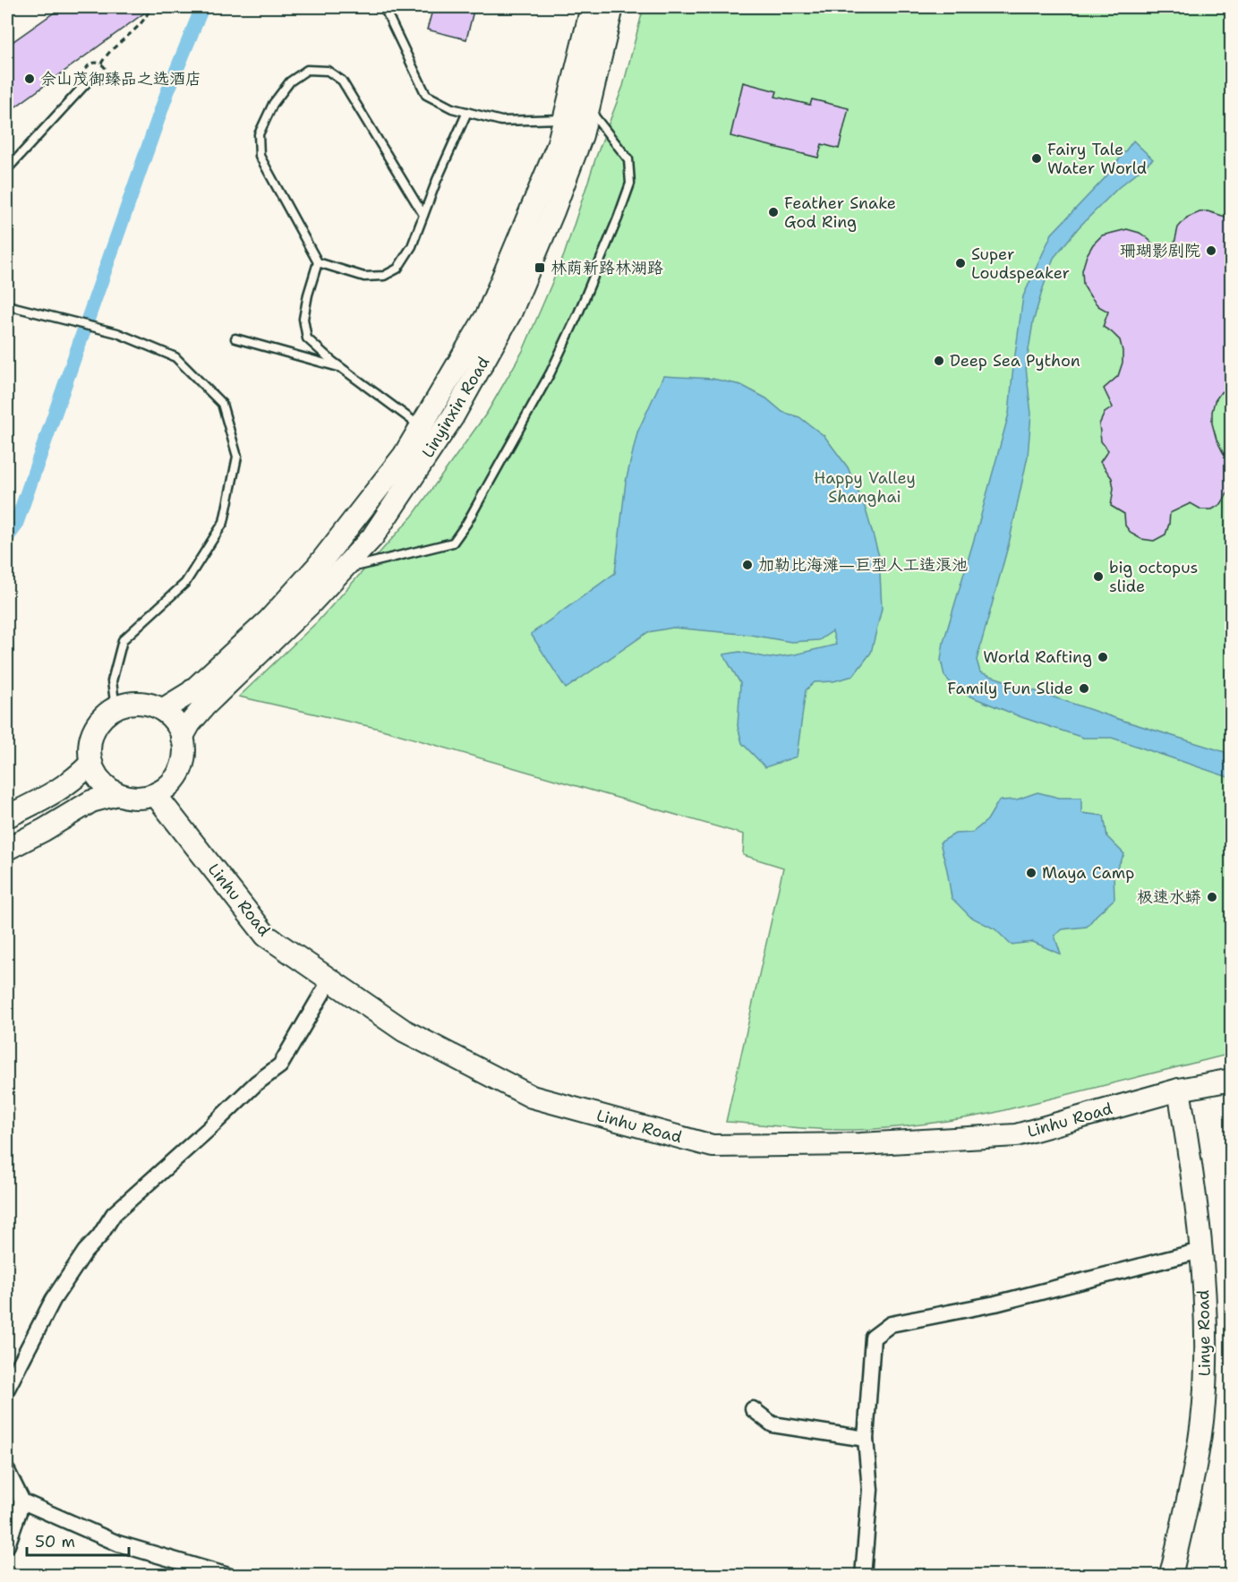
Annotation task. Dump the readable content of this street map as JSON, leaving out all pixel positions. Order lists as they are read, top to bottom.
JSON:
{
  "streets": {
    "main road": ["Linyinxin Road", "Linhu Road", "Linye Road"]
  },
  "crossings": [
    ["Linyinxin Road", "Linhu Road"],
    ["Linhu Road", "Linye Road"]
  ],
  "parks": ["Happy Valley Shanghai"],
  "places": {
    "other": [
      "佘山茂御臻品之选酒店",
      "Fairy Tale Water World",
      "Feather Snake God Ring",
      "珊瑚影剧院",
      "Super Loudspeaker",
      "Deep Sea Python",
      "加勒比海滩—巨型人工造浪池",
      "big octopus slide",
      "World Rafting",
      "Family Fun Slide",
      "Maya Camp",
      "极速水蟒"
    ],
    "transit": ["林荫新路林湖路"]
  },
  "scale_bar": "50 m"
}
